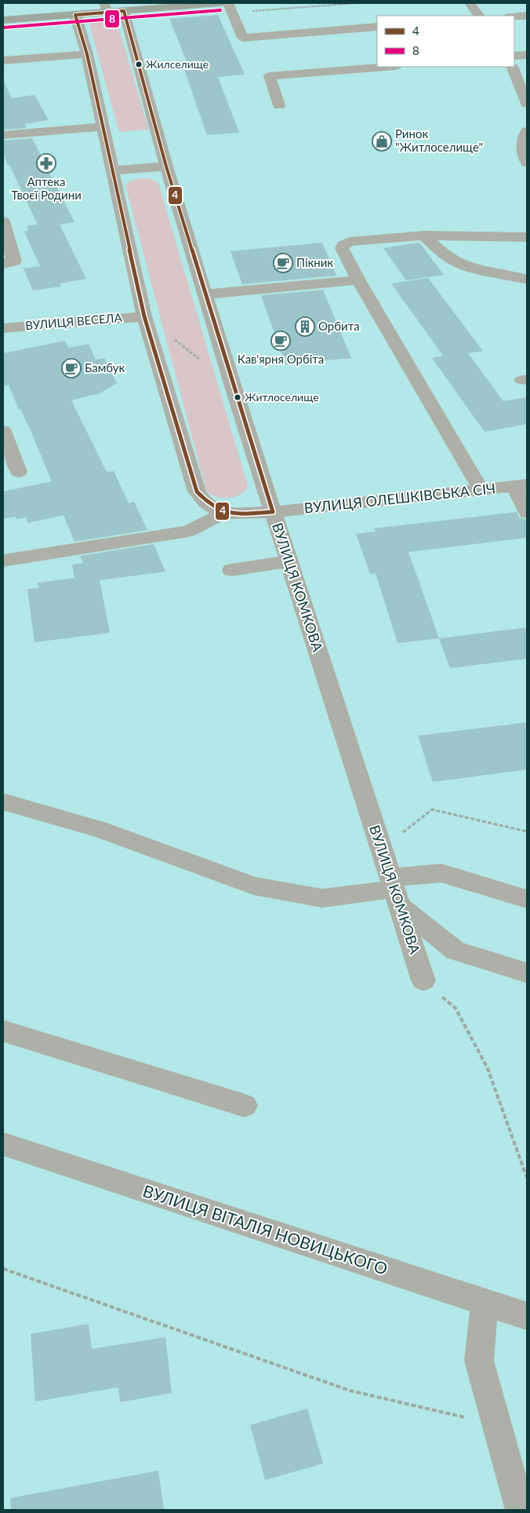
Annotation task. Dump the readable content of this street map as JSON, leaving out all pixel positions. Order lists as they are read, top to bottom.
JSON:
{
  "streets": {
    "street": [
      "ВУЛИЦЯ ВЕСЕЛА",
      "ВУЛИЦЯ ОЛЕШКІВСЬКА СІЧ",
      "ВУЛИЦЯ КОМКОВА",
      "ВУЛИЦЯ ВІТАЛІЯ НОВИЦЬКОГО"
    ]
  },
  "crossings": [
    ["ВУЛИЦЯ ОЛЕШКІВСЬКА СІЧ", "ВУЛИЦЯ КОМКОВА"]
  ],
  "places": {
    "other": ["Жилселище", "Житлоселище"],
    "shop": ["Ринок \"Житлоселище\""],
    "pharmacy": ["Аптека Твоєї Родини"],
    "cafe": ["Пікник", "Кав'ярня Орбіта", "Бамбук"],
    "building": ["Орбита"]
  },
  "lines": ["transit line 8", "transit line 4"],
  "legend": ["4", "8"]
}
